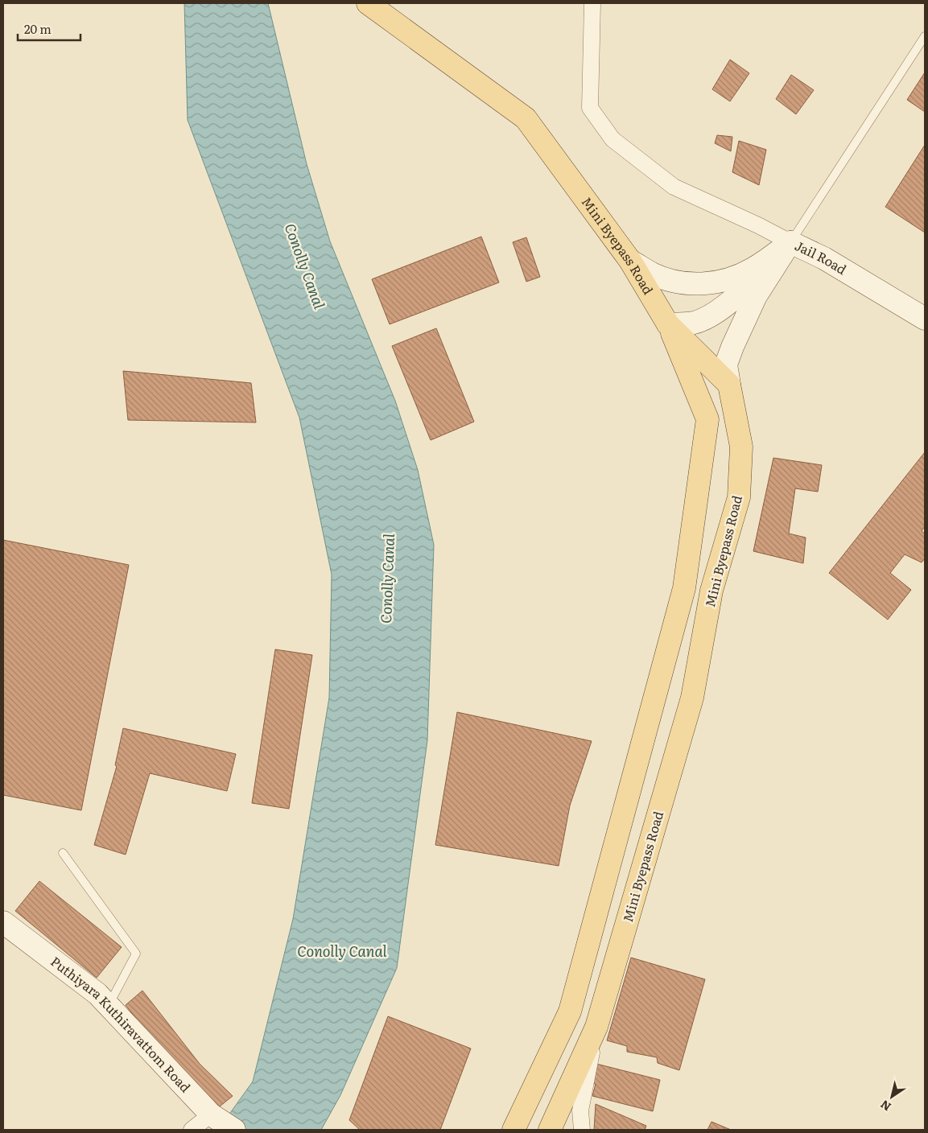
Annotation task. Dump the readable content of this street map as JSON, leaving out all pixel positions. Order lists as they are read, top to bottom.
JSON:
{
  "streets": {
    "main road": ["Mini Byepass Road"],
    "street": ["Jail Road", "Puthiyara Kuthiravattom Road"]
  },
  "crossings": [
    ["Mini Byepass Road", "Jail Road"]
  ],
  "water": ["Conolly Canal"],
  "scale_bar": "20 m",
  "north": "bottom left"
}
